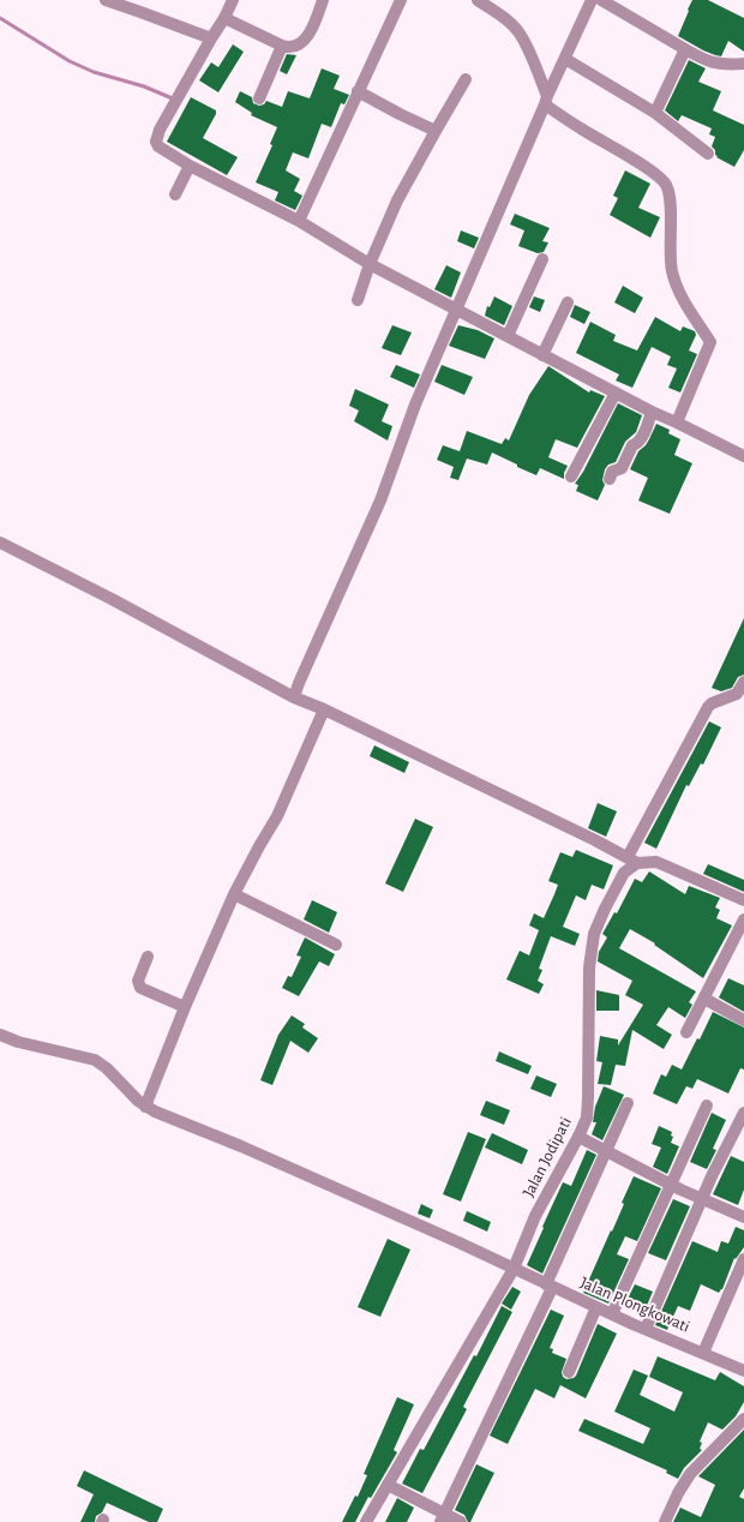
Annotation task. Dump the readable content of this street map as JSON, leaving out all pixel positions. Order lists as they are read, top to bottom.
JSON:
{
  "streets": {
    "street": ["Jalan Jodipati", "Jalan Plongkowati"]
  },
  "crossings": [
    ["Jalan Jodipati", "Jalan Plongkowati"]
  ]
}
